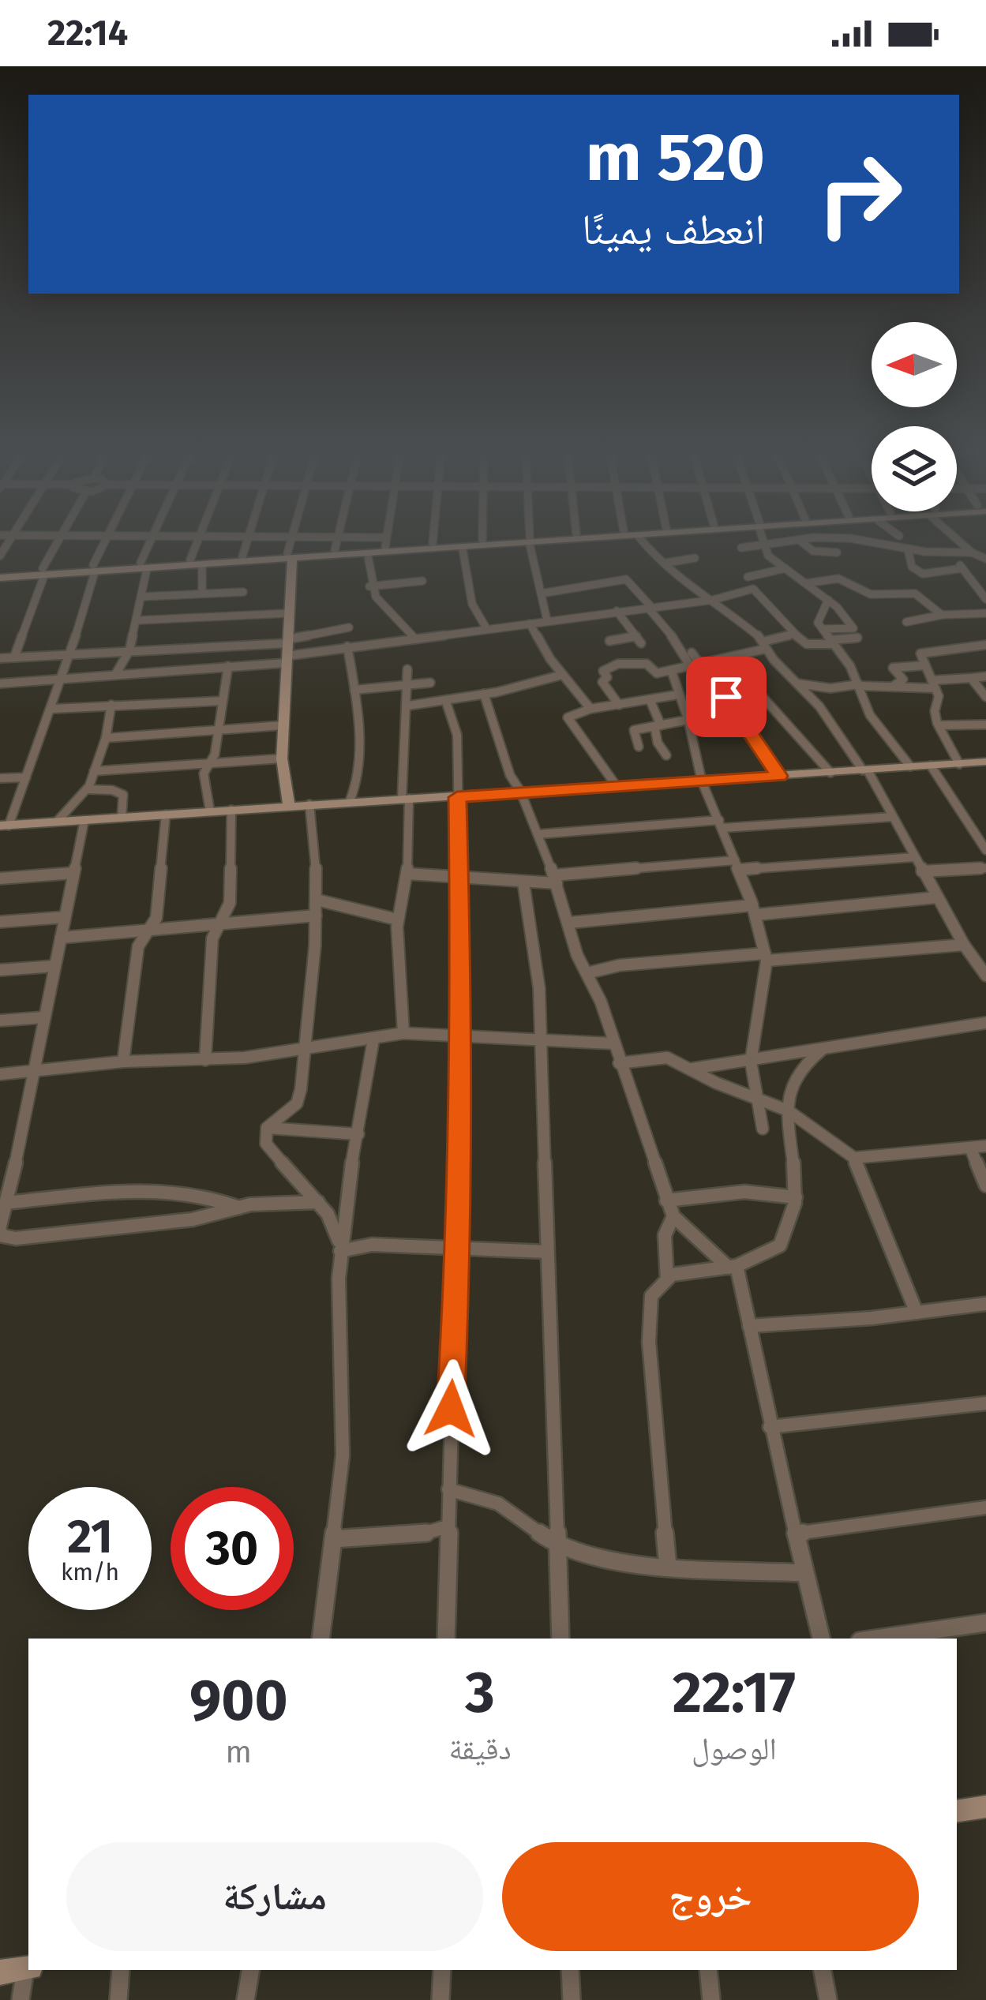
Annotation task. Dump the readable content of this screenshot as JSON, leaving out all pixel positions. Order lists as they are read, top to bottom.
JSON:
{
  "north": "left",
  "page": {
    "status": "22:14",
    "turn": ["520 m", "انعطف يمينًا"],
    "speed": "21 km/h",
    "limit": "30",
    "eta": [
      "22:17",
      "الوصول",
      "3",
      "دقيقة",
      "900",
      "m"
    ],
    "buttons": ["خروج", "مشاركة"]
  }
}
